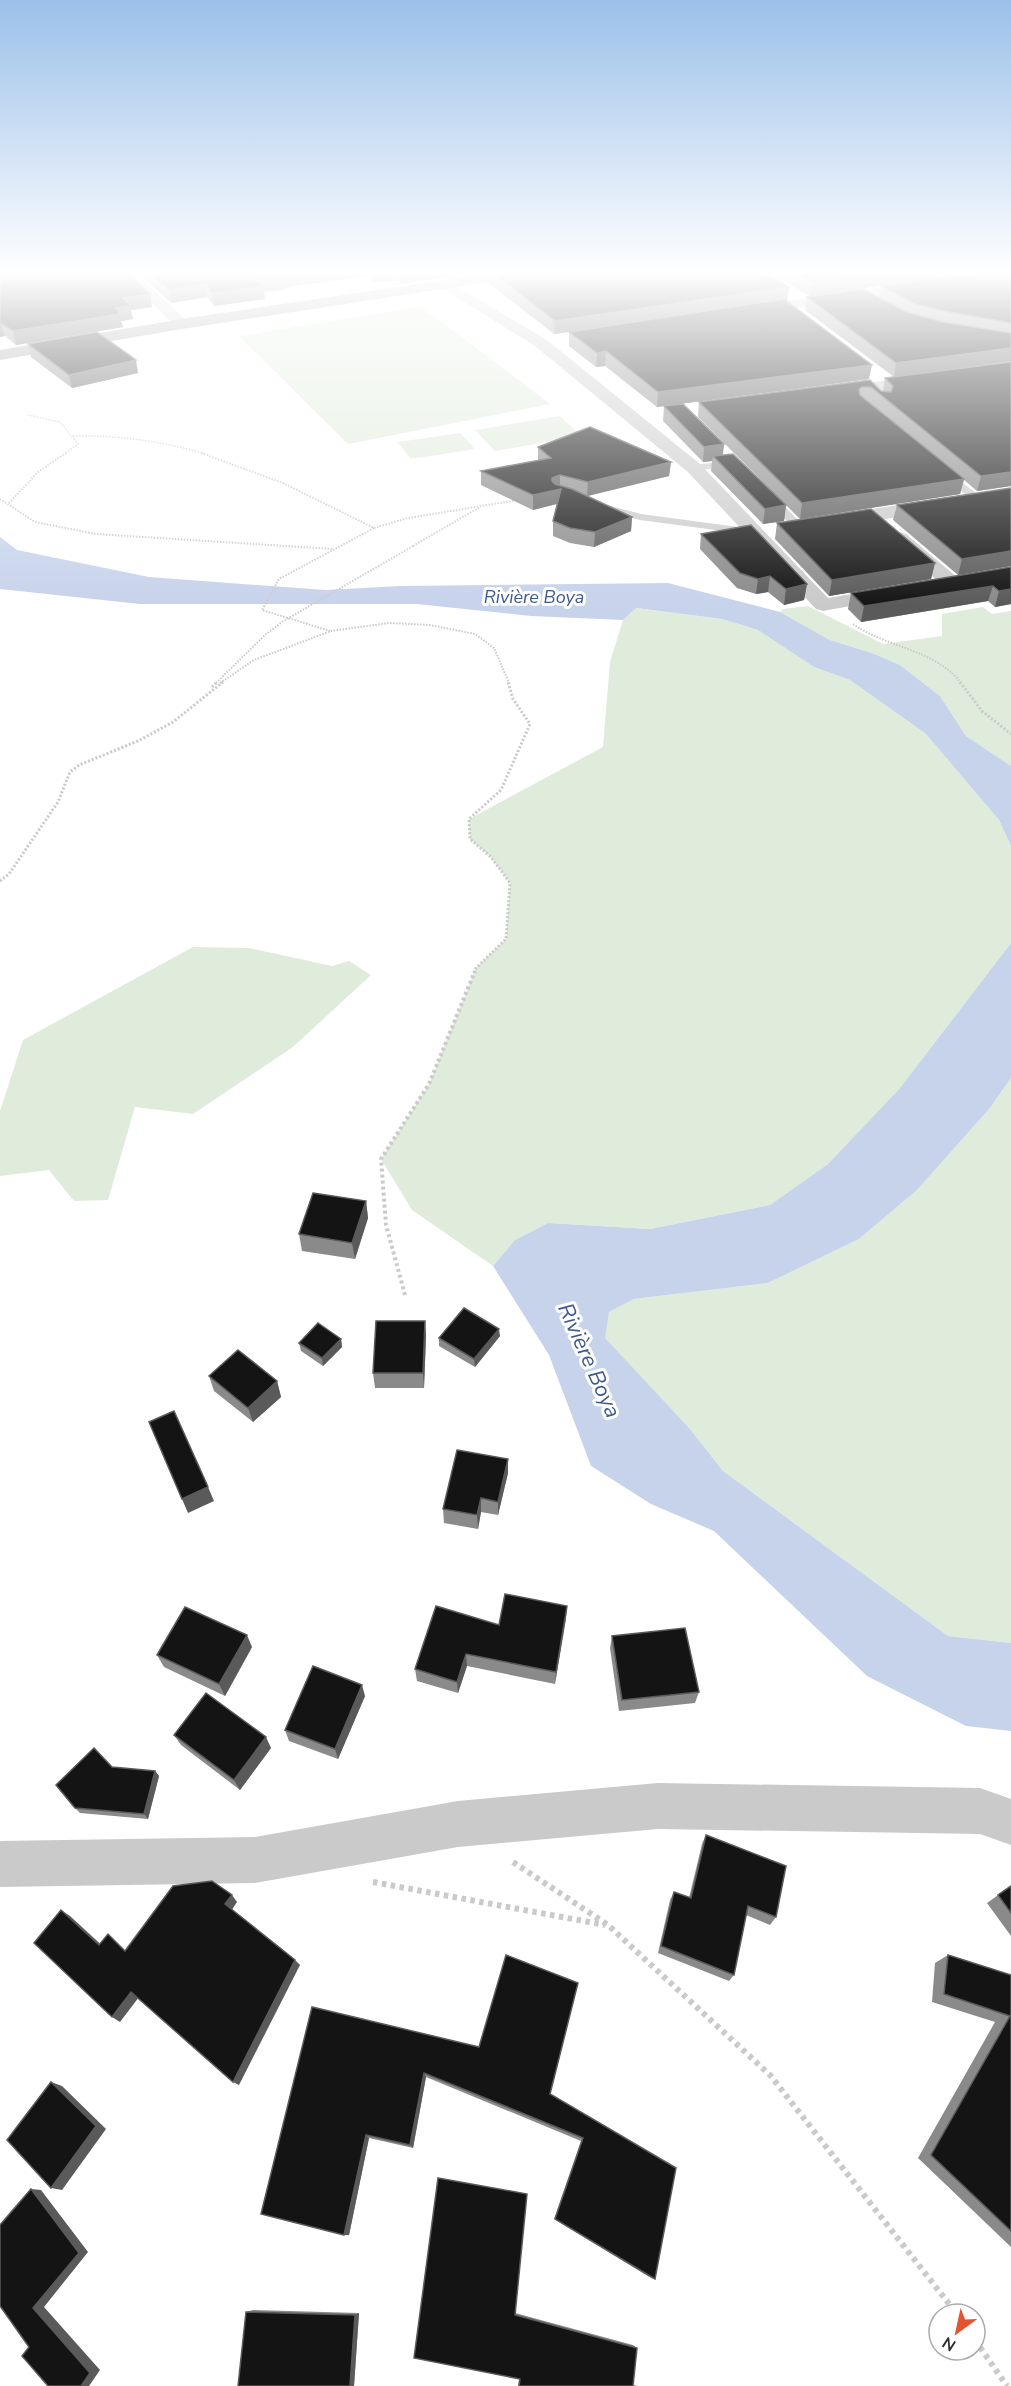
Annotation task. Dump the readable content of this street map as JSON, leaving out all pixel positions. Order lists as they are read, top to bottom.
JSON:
{
  "water": ["Rivière Boya"],
  "north": "bottom left"
}
